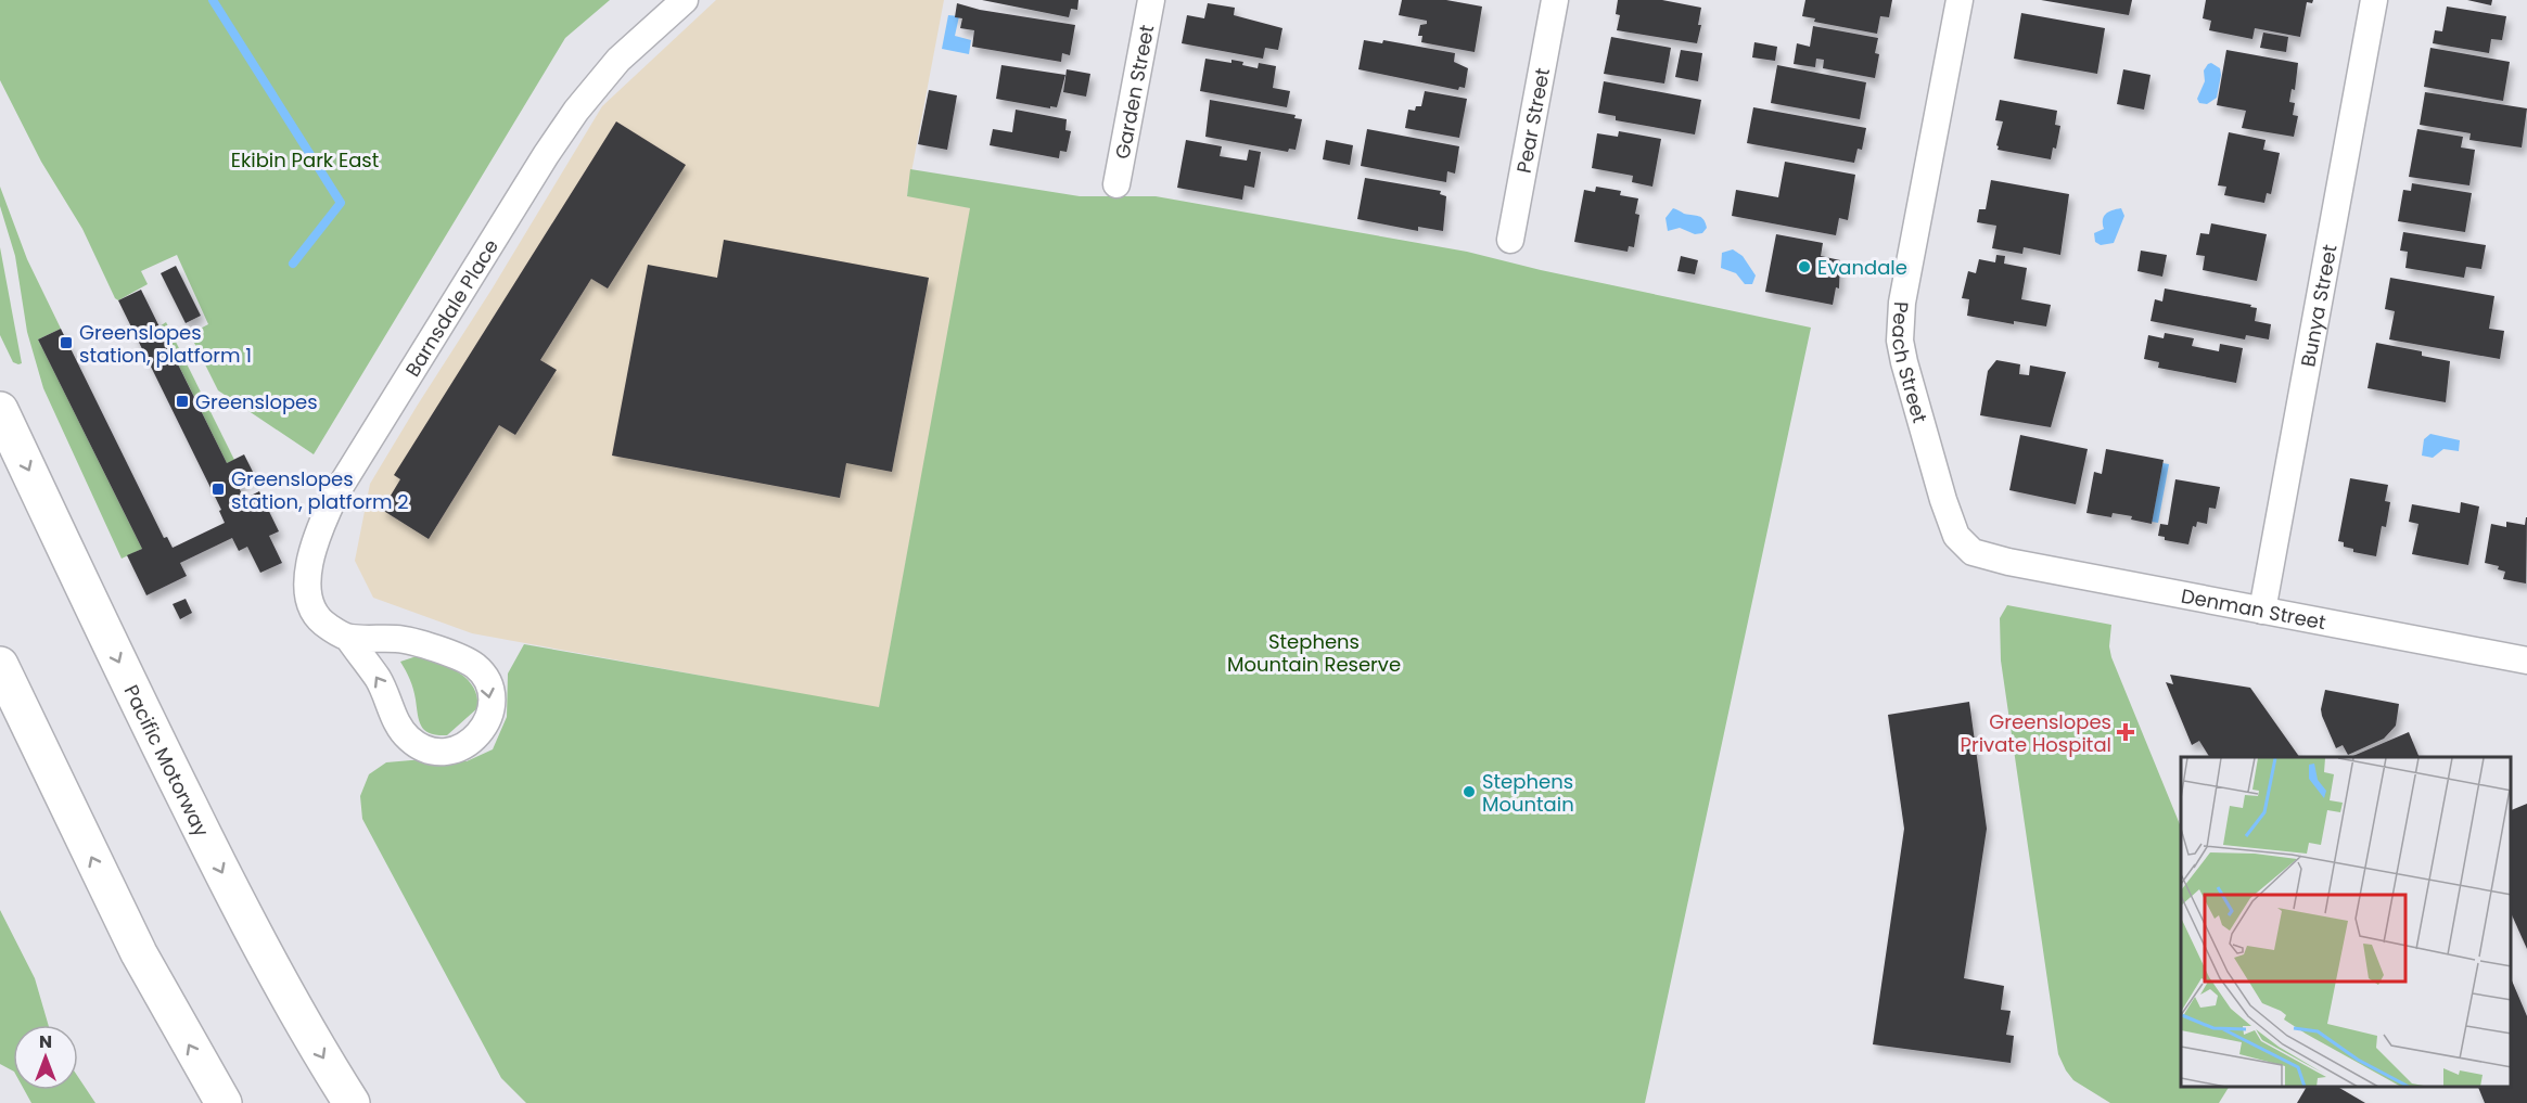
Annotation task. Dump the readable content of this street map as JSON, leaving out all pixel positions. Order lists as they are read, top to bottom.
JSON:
{
  "streets": {
    "highway": ["Pacific Motorway"],
    "street": [
      "Garden Street",
      "Pear Street",
      "Bunya Street",
      "Barnsdale Place",
      "Peach Street",
      "Denman Street"
    ]
  },
  "crossings": [
    ["Bunya Street", "Denman Street"],
    ["Peach Street", "Denman Street"]
  ],
  "parks": ["Ekibin Park East", "Stephens Mountain Reserve"],
  "places": {
    "other": ["Evandale", "Stephens Mountain"],
    "transit": ["Greenslopes station, platform 1", "Greenslopes", "Greenslopes station, platform 2"],
    "health": ["Greenslopes Private Hospital"]
  },
  "north": "top"
}
